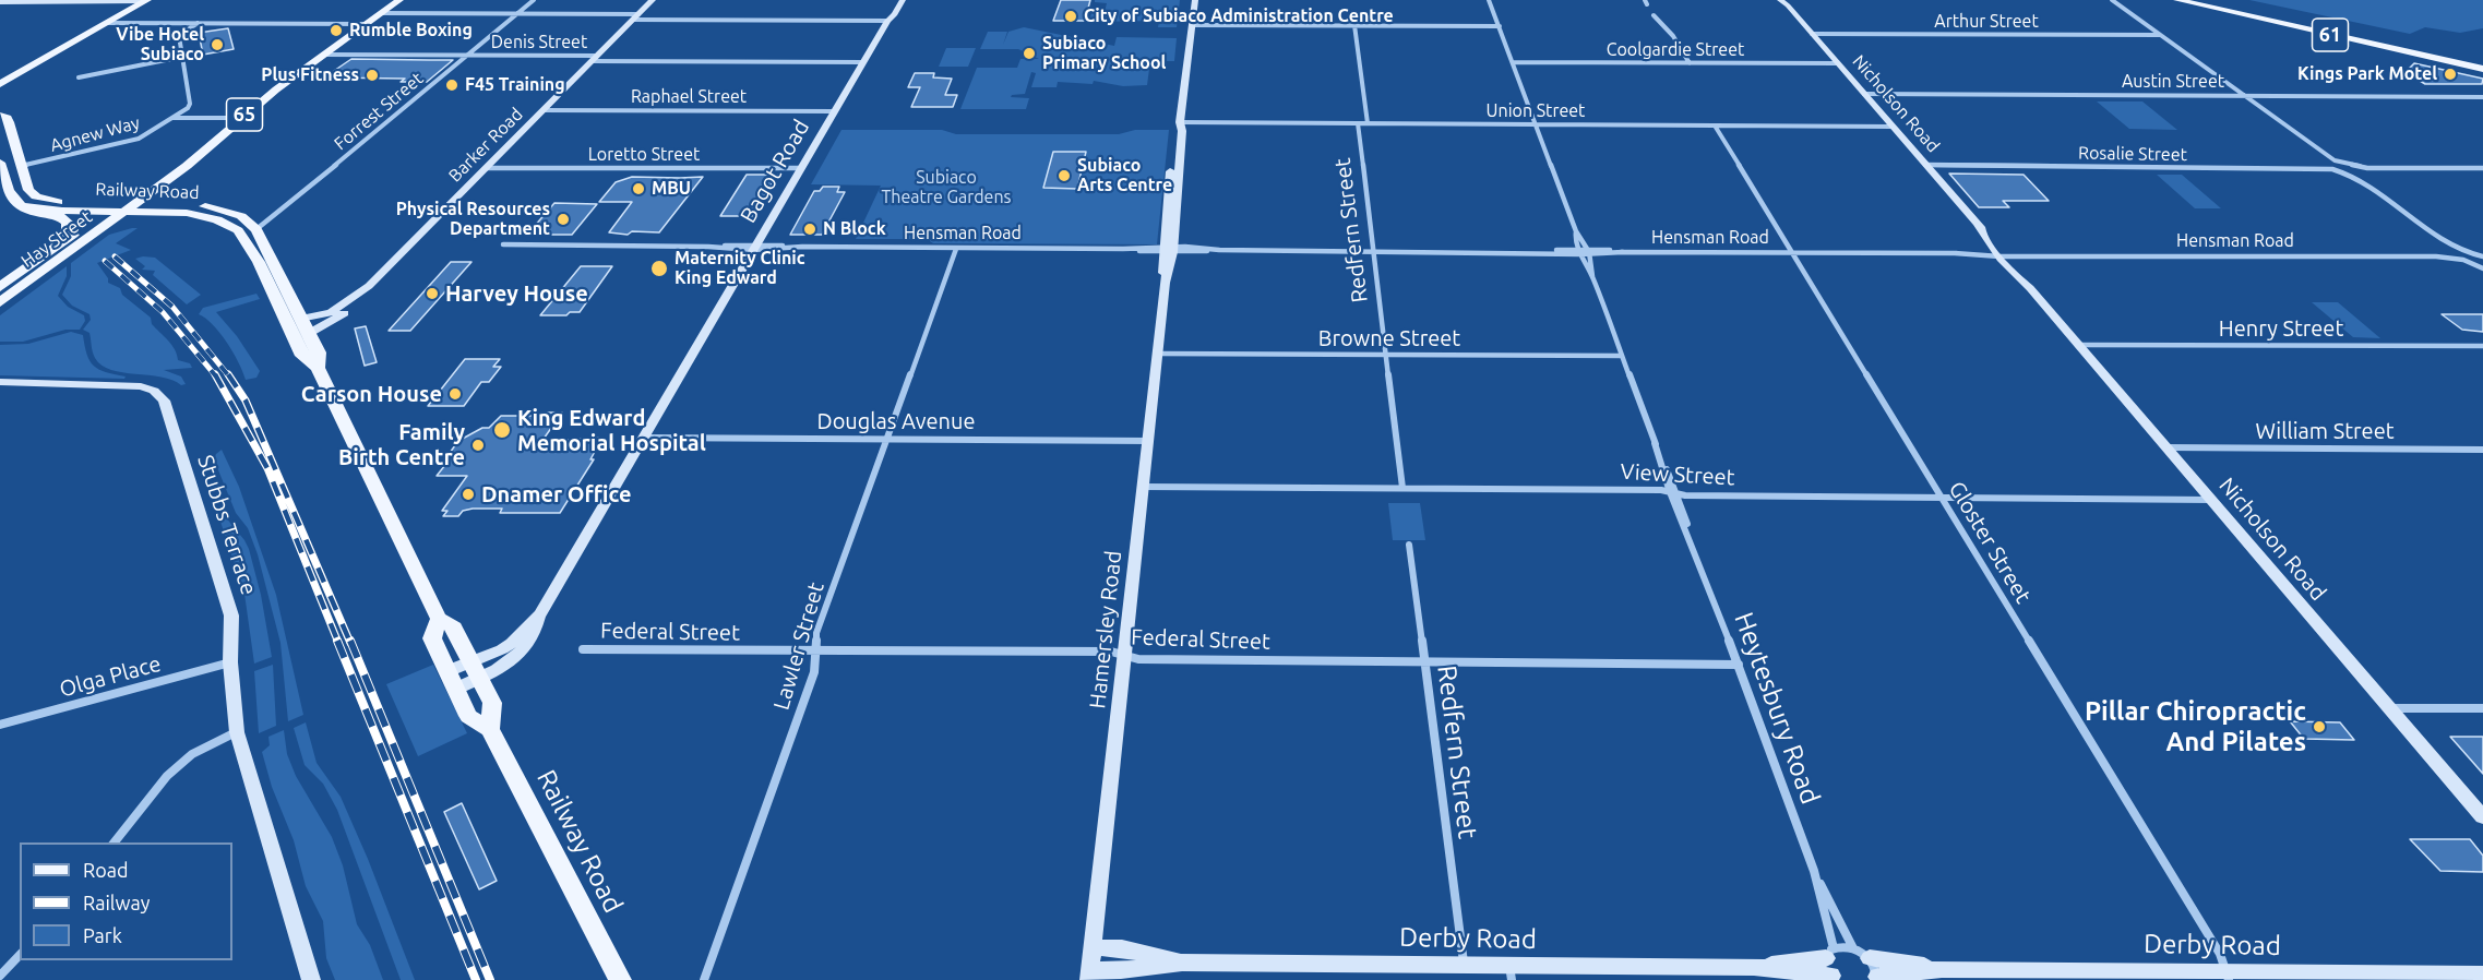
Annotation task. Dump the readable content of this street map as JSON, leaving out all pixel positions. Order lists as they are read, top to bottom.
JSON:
{
  "streets": {
    "main road": [
      "61",
      "65",
      "Railway Road",
      "Hay Street"
    ],
    "street": [
      "Arthur Street",
      "Denis Street",
      "Coolgardie Street",
      "Austin Street",
      "Raphael Street",
      "Nicholson Road",
      "Forrest Street",
      "Union Street",
      "Agnew Way",
      "Barker Road",
      "Rosalie Street",
      "Loretto Street",
      "Bagot Road",
      "Redfern Street",
      "Hensman Road",
      "Henry Street",
      "Browne Street",
      "Douglas Avenue",
      "William Street",
      "View Street",
      "Stubbs Terrace",
      "Gloster Street",
      "Hamersley Road",
      "Federal Street",
      "Lawler Street",
      "Olga Place",
      "Heytesbury Road",
      "Derby Road"
    ]
  },
  "crossings": [
    ["Arthur Street", "Nicholson Road"],
    ["Denis Street", "Forrest Street"],
    ["Denis Street", "Barker Road"],
    ["Denis Street", "Bagot Road"],
    ["Denis Street", "Hay Street"],
    ["Coolgardie Street", "Nicholson Road"],
    ["Coolgardie Street", "Heytesbury Road"],
    ["Austin Street", "Nicholson Road"],
    ["Raphael Street", "Barker Road"],
    ["Raphael Street", "Bagot Road"],
    ["Nicholson Road", "Union Street"],
    ["Nicholson Road", "Rosalie Street"],
    ["Nicholson Road", "Hensman Road"],
    ["Nicholson Road", "Henry Street"],
    ["Nicholson Road", "William Street"],
    ["Nicholson Road", "View Street"],
    ["Forrest Street", "Railway Road"],
    ["Union Street", "Redfern Street"],
    ["Union Street", "Gloster Street"],
    ["Union Street", "Hamersley Road"],
    ["Union Street", "Heytesbury Road"],
    ["Barker Road", "Loretto Street"],
    ["Barker Road", "Railway Road"],
    ["Loretto Street", "Bagot Road"],
    ["Bagot Road", "Railway Road"],
    ["Bagot Road", "Hensman Road"],
    ["Bagot Road", "Douglas Avenue"],
    ["Railway Road", "Hay Street"],
    ["Redfern Street", "Hensman Road"],
    ["Redfern Street", "Browne Street"],
    ["Redfern Street", "View Street"],
    ["Redfern Street", "Federal Street"],
    ["Redfern Street", "Derby Road"],
    ["Hensman Road", "Gloster Street"],
    ["Hensman Road", "Hamersley Road"],
    ["Hensman Road", "Lawler Street"],
    ["Hensman Road", "Heytesbury Road"],
    ["Browne Street", "Hamersley Road"],
    ["Browne Street", "Heytesbury Road"],
    ["Douglas Avenue", "Hamersley Road"],
    ["Douglas Avenue", "Lawler Street"],
    ["View Street", "Gloster Street"],
    ["View Street", "Hamersley Road"],
    ["View Street", "Heytesbury Road"],
    ["Stubbs Terrace", "Olga Place"],
    ["Gloster Street", "Derby Road"],
    ["Hamersley Road", "Federal Street"],
    ["Hamersley Road", "Derby Road"],
    ["Federal Street", "Lawler Street"],
    ["Federal Street", "Heytesbury Road"],
    ["Heytesbury Road", "Derby Road"]
  ],
  "parks": ["Subiaco Theatre Gardens"],
  "places": [
    "City of Subiaco Administration Centre",
    "Rumble Boxing",
    "Vibe Hotel Subiaco",
    "Subiaco Primary School",
    "Kings Park Motel",
    "Plus Fitness",
    "F45 Training",
    "Subiaco Arts Centre",
    "MBU",
    "Physical Resources Department",
    "N Block",
    "Maternity Clinic King Edward",
    "Harvey House",
    "Carson House",
    "King Edward Memorial Hospital",
    "Family Birth Centre",
    "Dnamer Office",
    "Pillar Chiropractic And Pilates"
  ],
  "legend": ["Road", "Railway", "Park"]
}
